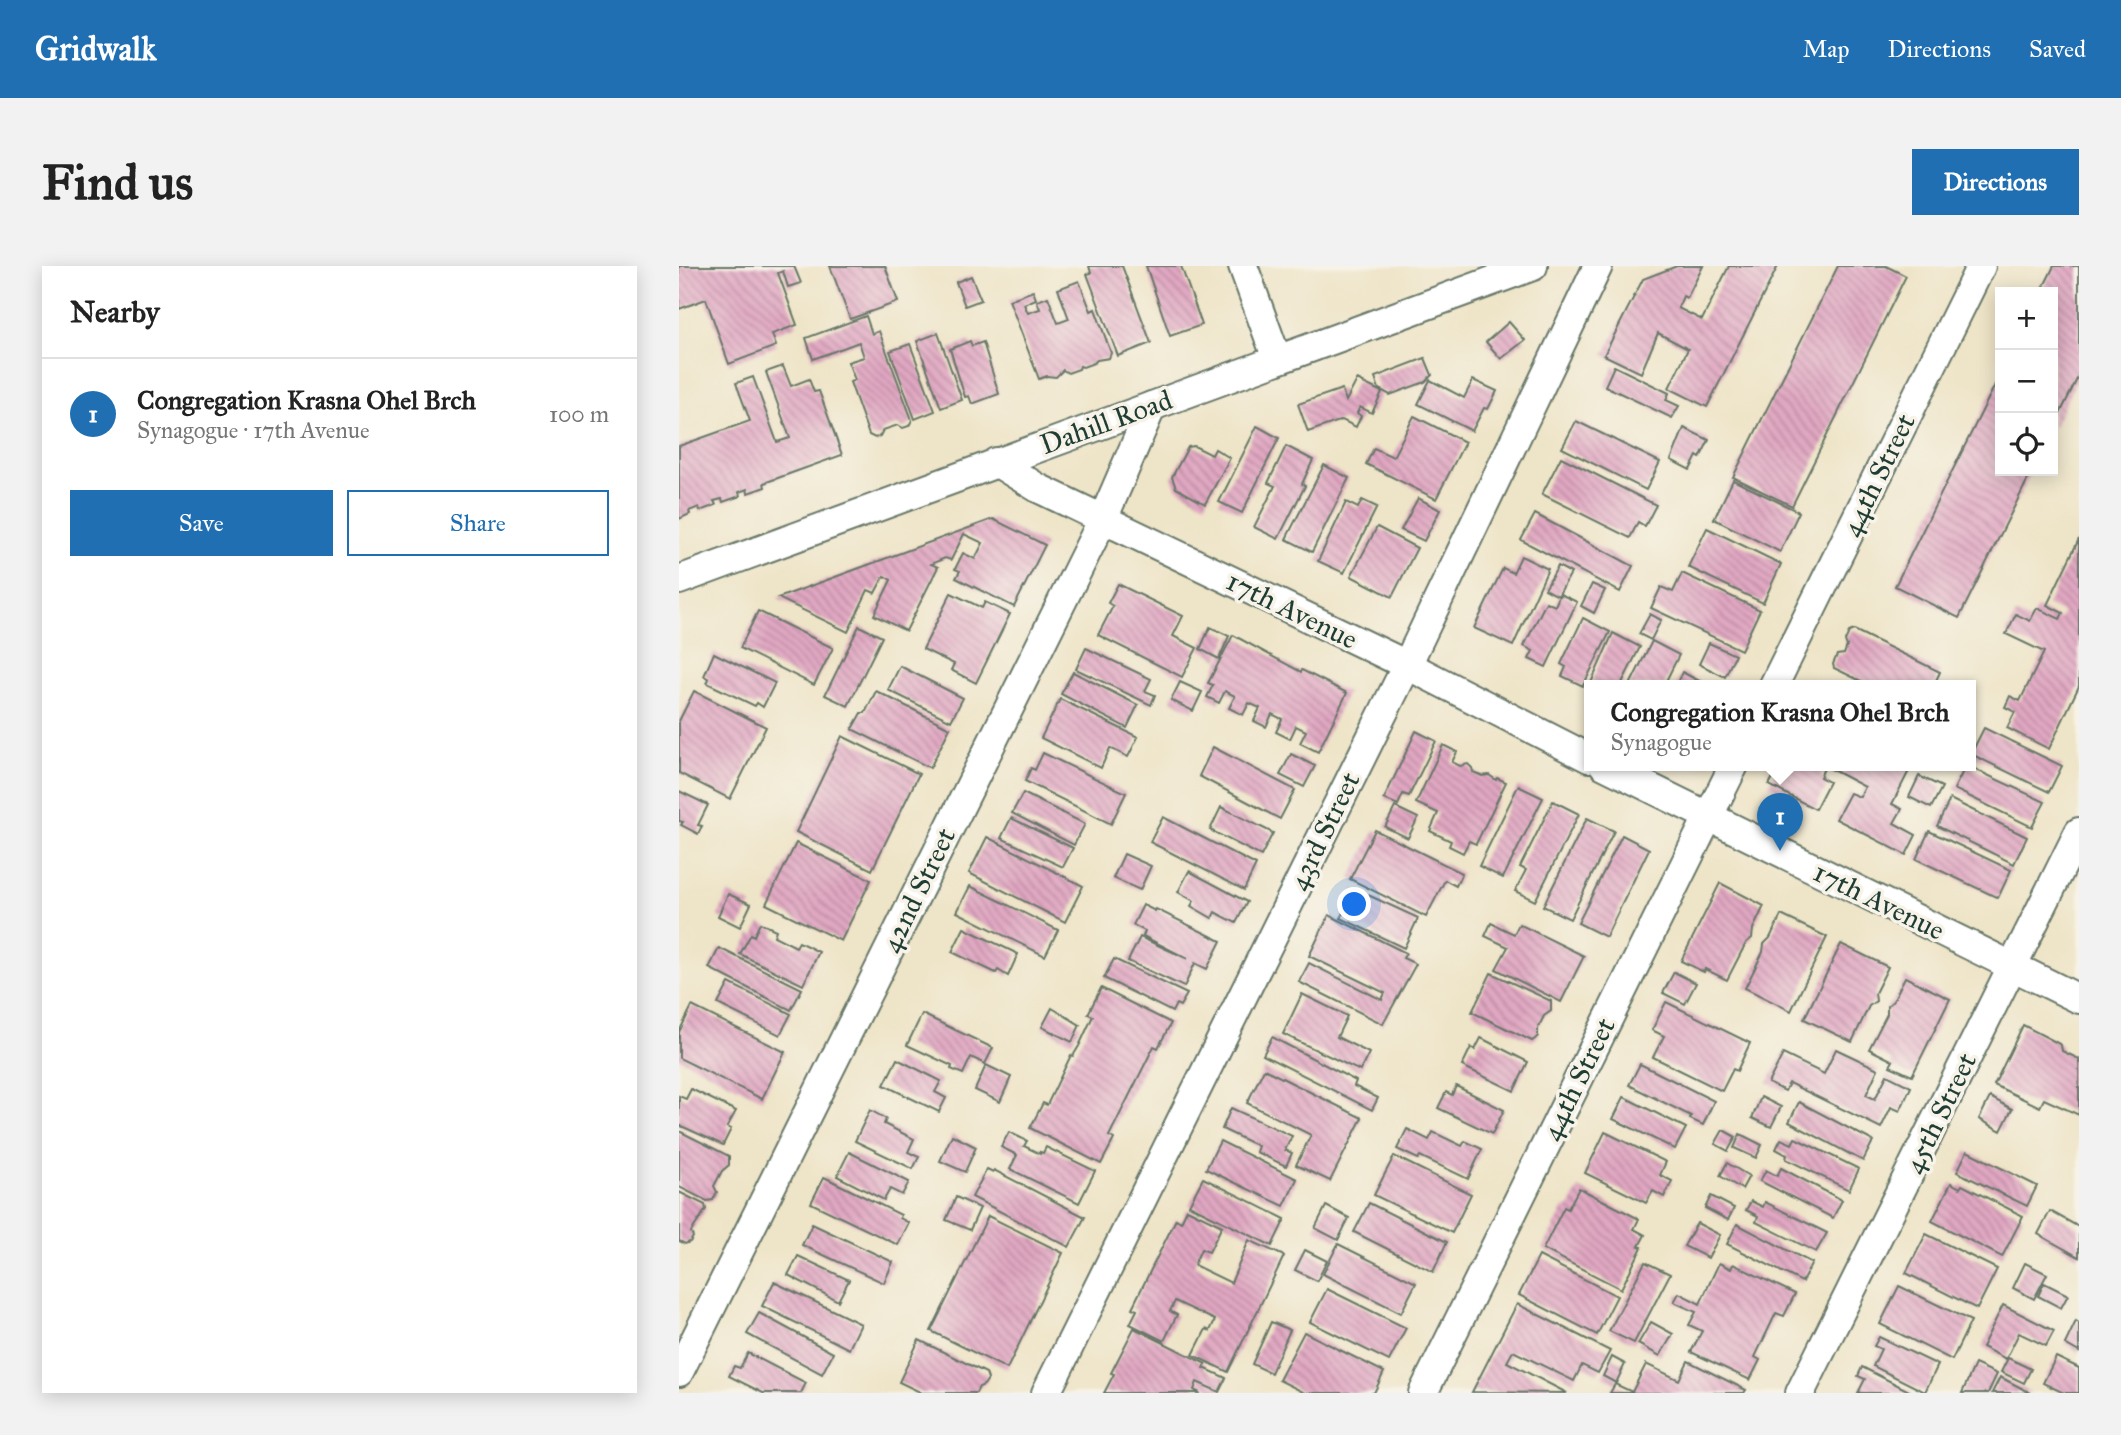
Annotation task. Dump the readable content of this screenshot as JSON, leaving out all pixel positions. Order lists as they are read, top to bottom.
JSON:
{
  "streets": {
    "street": [
      "Dahill Road",
      "44th Street",
      "17th Avenue",
      "43rd Street",
      "42nd Street",
      "45th Street"
    ]
  },
  "crossings": [
    ["Dahill Road", "17th Avenue"],
    ["Dahill Road", "42nd Street"],
    ["44th Street", "17th Avenue"],
    ["17th Avenue", "43rd Street"],
    ["17th Avenue", "42nd Street"],
    ["17th Avenue", "45th Street"]
  ],
  "page": {
    "header": "Gridwalk",
    "nav": ["Map", "Directions", "Saved"],
    "buttons": [
      "Directions",
      ["Save", "Share"]
    ],
    "title": "Find us",
    "heading": "Nearby",
    "map_buttons": ["+", "−"],
    "list": [
      {
        "mark": "1",
        "name": "Congregation Krasna Ohel Brch",
        "note": "Synagogue · 17th Avenue",
        "value": "100 m"
      }
    ],
    "popup": ["Congregation Krasna Ohel Brch", "Synagogue"],
    "pins": "1"
  }
}
